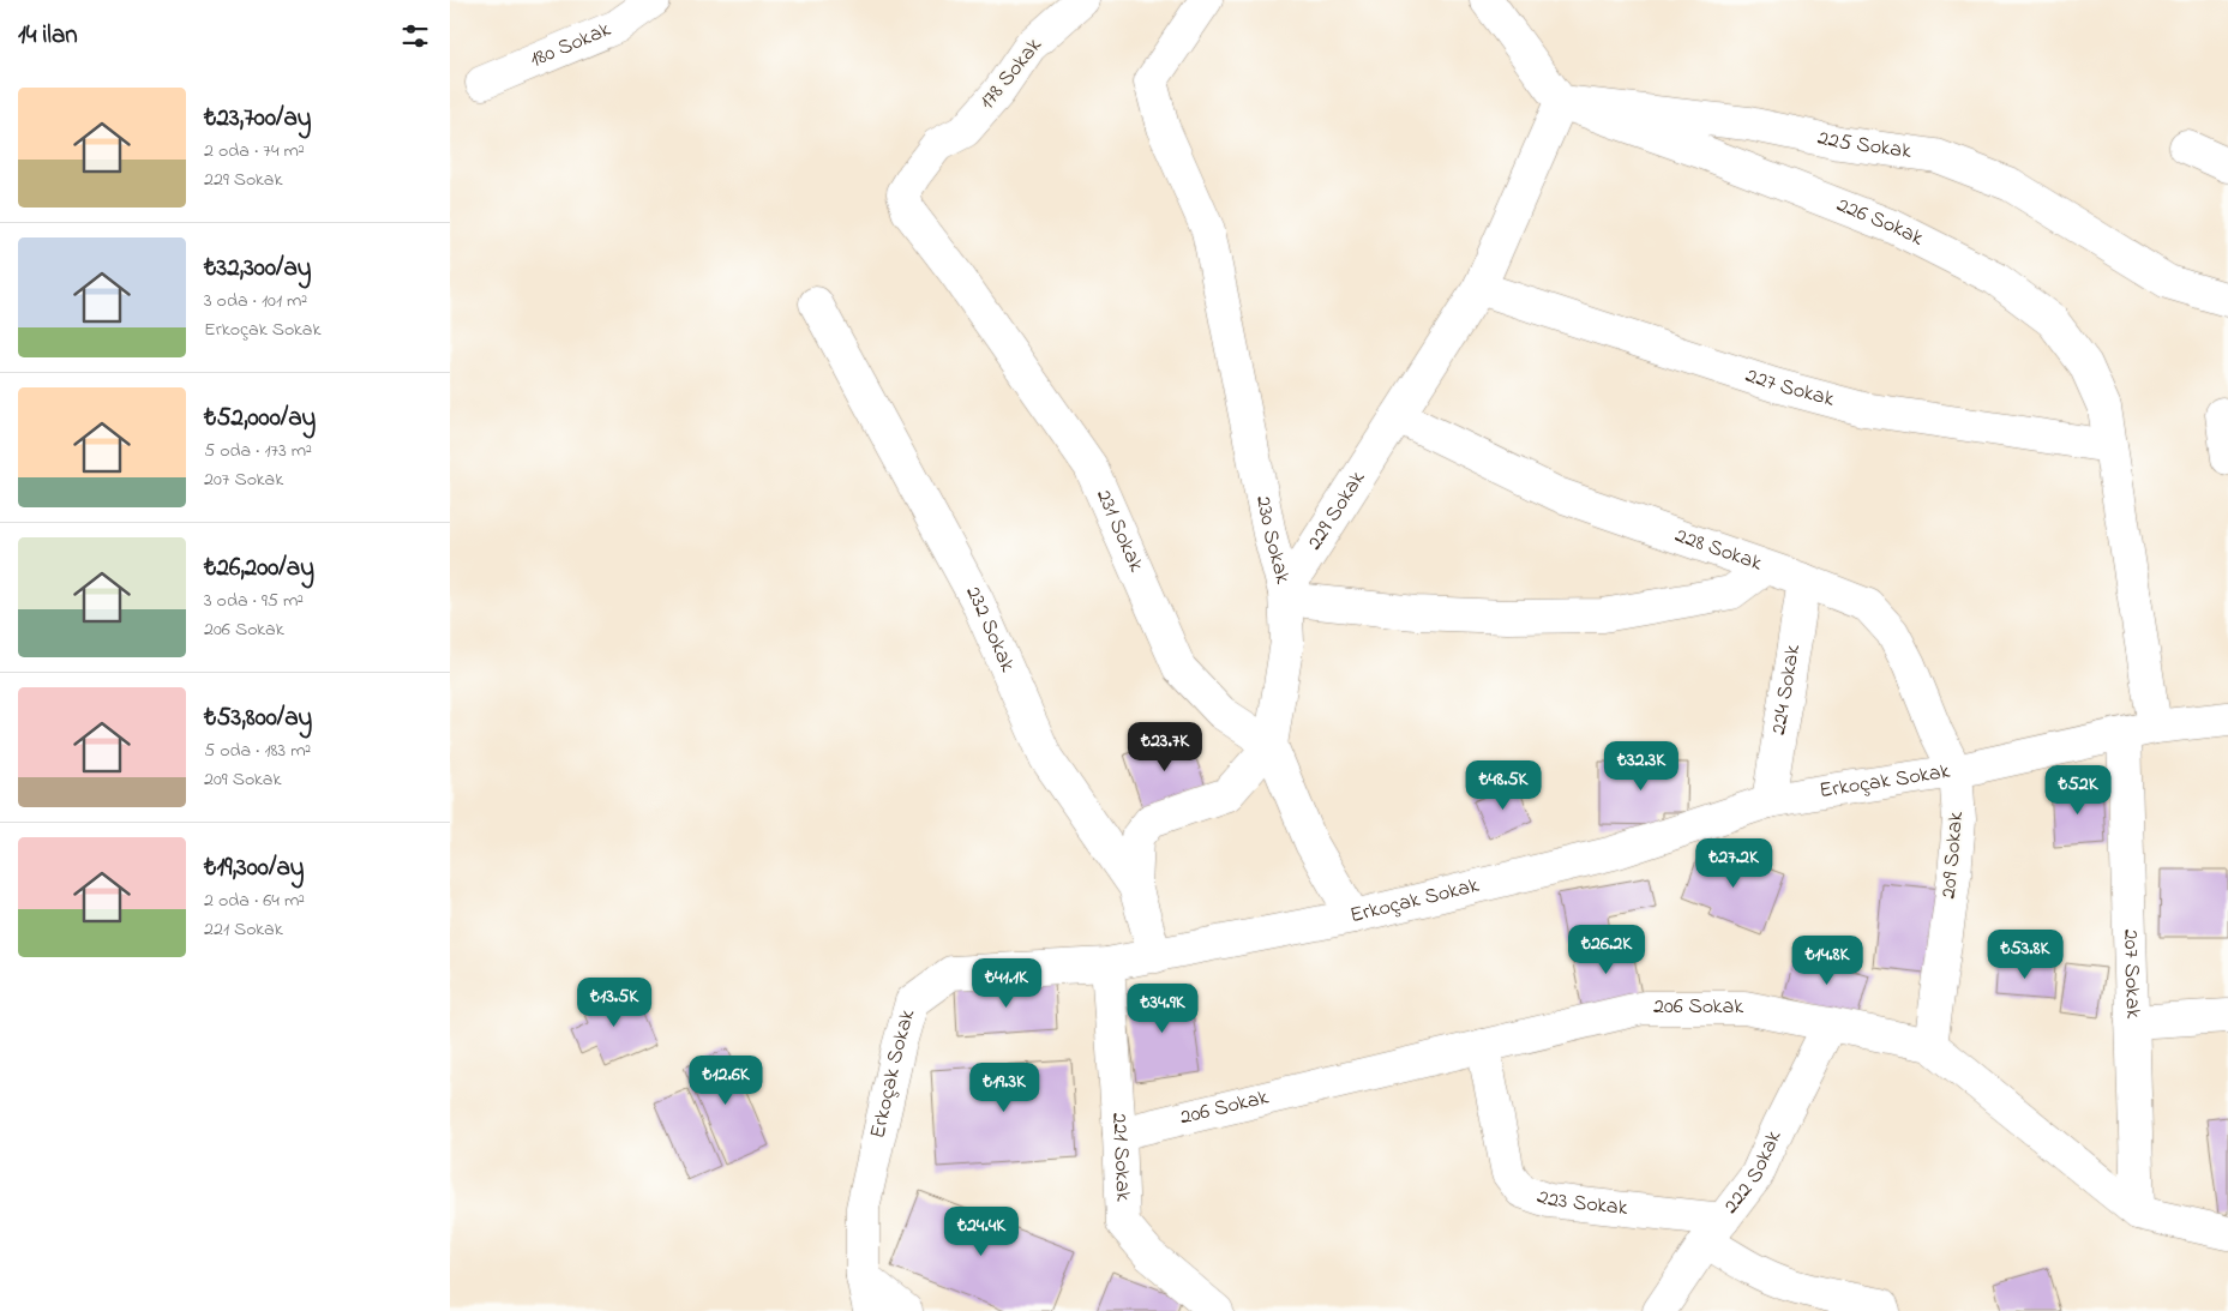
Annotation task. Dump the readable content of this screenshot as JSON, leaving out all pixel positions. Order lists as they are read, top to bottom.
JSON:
{
  "streets": {
    "street": [
      "180 Sokak",
      "178 Sokak",
      "225 Sokak",
      "226 Sokak",
      "227 Sokak",
      "229 Sokak",
      "231 Sokak",
      "230 Sokak",
      "228 Sokak",
      "232 Sokak",
      "224 Sokak",
      "Erkoçak Sokak",
      "209 Sokak",
      "207 Sokak",
      "206 Sokak",
      "221 Sokak",
      "222 Sokak",
      "223 Sokak"
    ]
  },
  "crossings": [
    ["178 Sokak", "231 Sokak"],
    ["225 Sokak", "226 Sokak"],
    ["225 Sokak", "229 Sokak"],
    ["226 Sokak", "227 Sokak"],
    ["226 Sokak", "229 Sokak"],
    ["227 Sokak", "229 Sokak"],
    ["229 Sokak", "230 Sokak"],
    ["229 Sokak", "228 Sokak"],
    ["230 Sokak", "228 Sokak"],
    ["228 Sokak", "224 Sokak"],
    ["228 Sokak", "Erkoçak Sokak"],
    ["228 Sokak", "209 Sokak"],
    ["232 Sokak", "Erkoçak Sokak"],
    ["224 Sokak", "Erkoçak Sokak"],
    ["Erkoçak Sokak", "209 Sokak"],
    ["Erkoçak Sokak", "207 Sokak"],
    ["Erkoçak Sokak", "221 Sokak"],
    ["209 Sokak", "206 Sokak"],
    ["207 Sokak", "206 Sokak"],
    ["206 Sokak", "221 Sokak"],
    ["206 Sokak", "222 Sokak"],
    ["206 Sokak", "223 Sokak"],
    ["222 Sokak", "223 Sokak"]
  ],
  "page": {
    "heading": "14 ilan",
    "list": [
      {
        "name": "₺23,700/ay",
        "note": "2 oda · 74 m² · 229 Sokak"
      },
      {
        "name": "₺32,300/ay",
        "note": "3 oda · 101 m² · Erkoçak Sokak"
      },
      {
        "name": "₺52,000/ay",
        "note": "5 oda · 173 m² · 207 Sokak"
      },
      {
        "name": "₺26,200/ay",
        "note": "3 oda · 95 m² · 206 Sokak"
      },
      {
        "name": "₺53,800/ay",
        "note": "5 oda · 183 m² · 209 Sokak"
      },
      {
        "name": "₺19,300/ay",
        "note": "2 oda · 64 m² · 221 Sokak"
      }
    ],
    "price": [
      "₺23.7K",
      "₺32.3K",
      "₺48.5K",
      "₺52K",
      "₺27.2K",
      "₺26.2K",
      "₺53.8K",
      "₺14.8K",
      "₺41.1K",
      "₺13.5K",
      "₺34.9K",
      "₺12.6K",
      "₺19.3K",
      "₺24.4K"
    ]
  }
}
